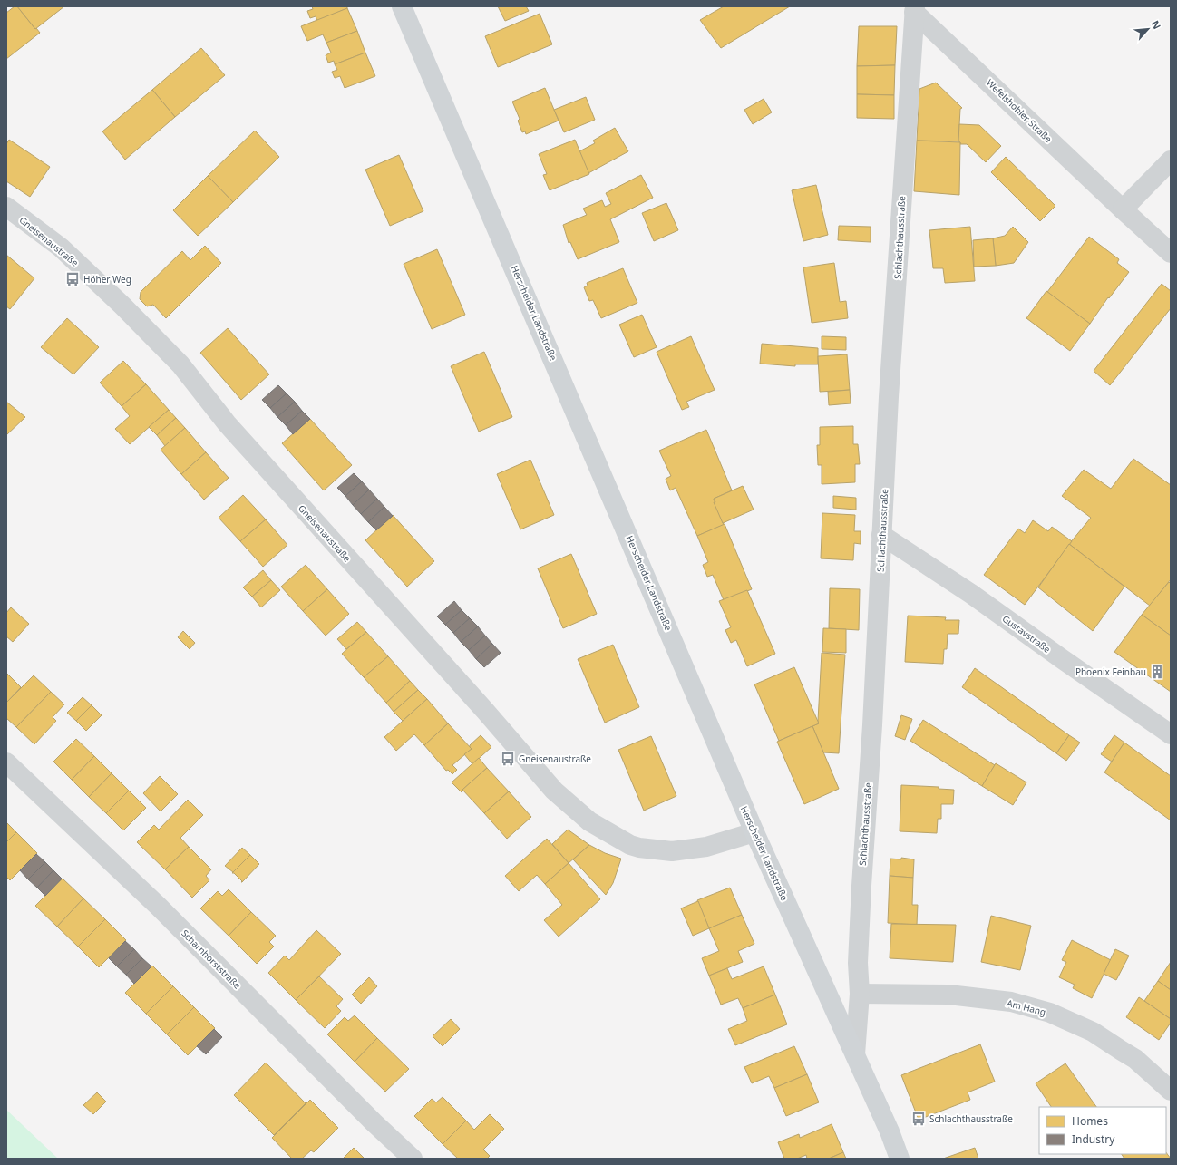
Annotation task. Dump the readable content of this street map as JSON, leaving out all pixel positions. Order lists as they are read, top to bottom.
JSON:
{
  "streets": {
    "main road": ["Herscheider Landstraße"],
    "street": [
      "Wefelshohler Straße",
      "Schlachthausstraße",
      "Gneisenaustraße",
      "Gustavstraße",
      "Scharnhorststraße",
      "Am Hang"
    ]
  },
  "crossings": [
    ["Wefelshohler Straße", "Schlachthausstraße"],
    ["Schlachthausstraße", "Herscheider Landstraße"],
    ["Schlachthausstraße", "Gustavstraße"],
    ["Schlachthausstraße", "Am Hang"],
    ["Gneisenaustraße", "Herscheider Landstraße"]
  ],
  "places": {
    "bus stop": ["Höher Weg", "Gneisenaustraße", "Schlachthausstraße"],
    "building": ["Phoenix Feinbau"]
  },
  "legend": ["Homes", "Industry"],
  "north": "top right"
}
